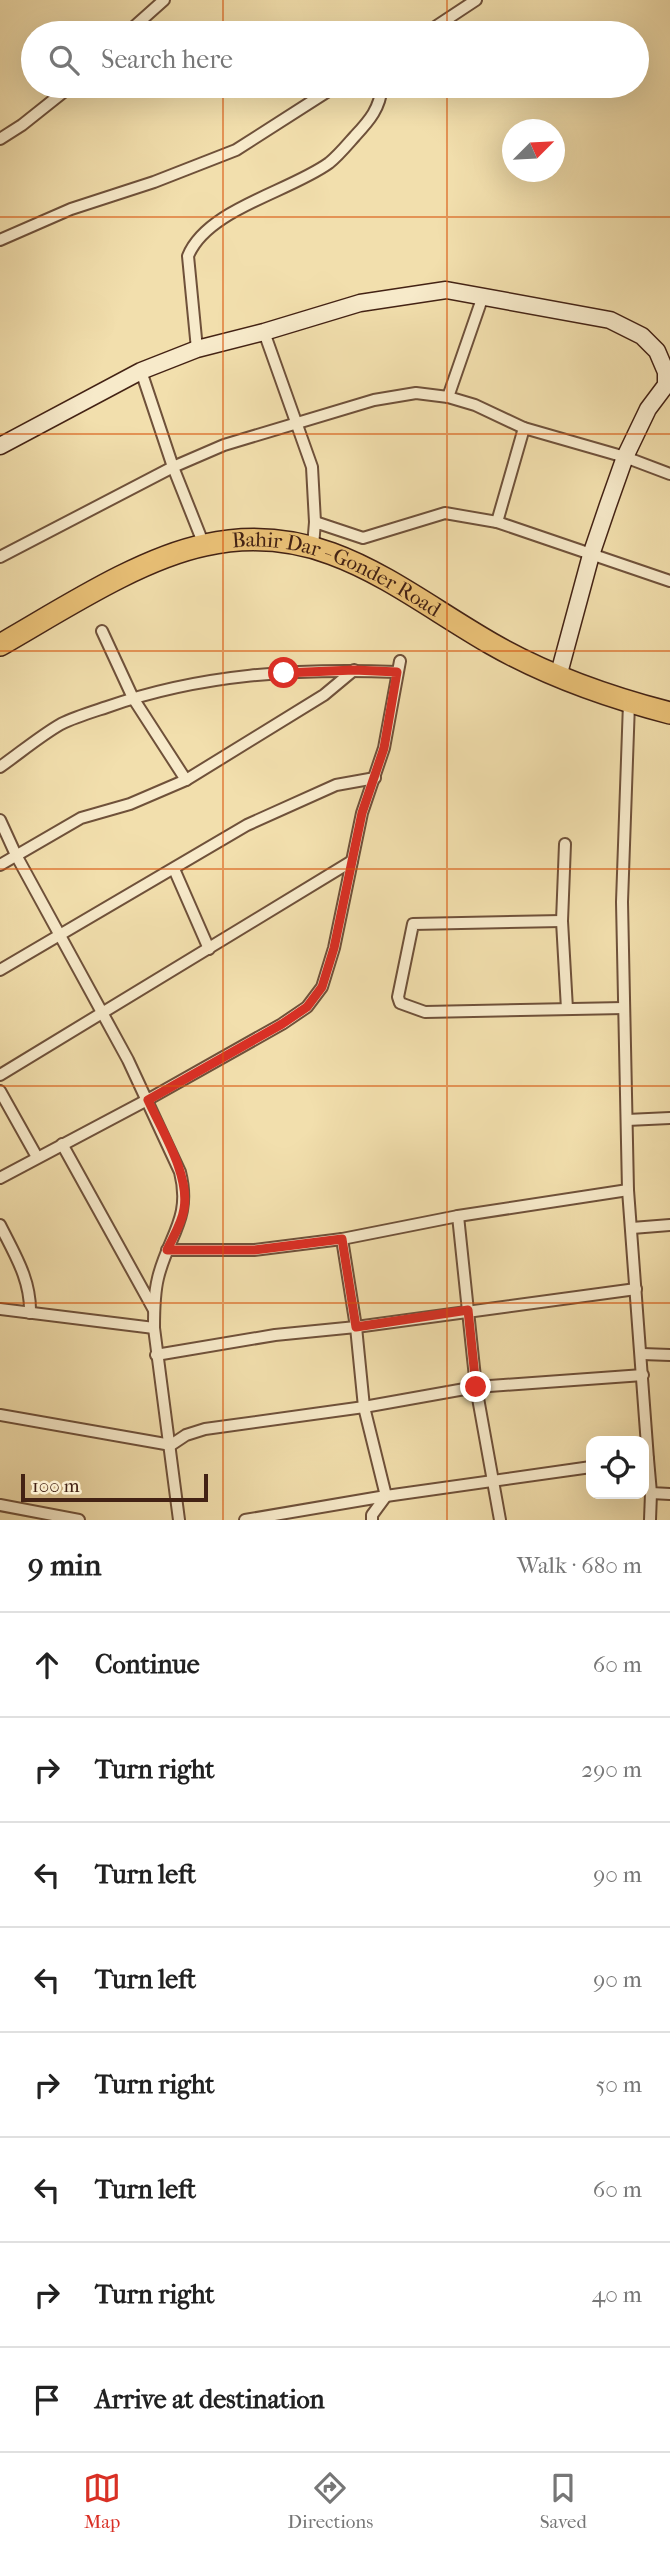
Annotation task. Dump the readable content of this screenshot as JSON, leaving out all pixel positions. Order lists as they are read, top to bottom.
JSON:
{
  "streets": {
    "highway": ["Bahir Dar - Gonder Road"]
  },
  "scale_bar": "100 m",
  "north": "top right",
  "page": {
    "search": "Search here",
    "scale": "100 m",
    "heading": ["9 min", "Walk · 680 m"],
    "list": [
      ["Continue", "60 m"],
      ["Turn right", "290 m"],
      ["Turn left", "90 m"],
      ["Turn left", "90 m"],
      ["Turn right", "50 m"],
      ["Turn left", "60 m"],
      ["Turn right", "40 m"],
      "Arrive at destination"
    ],
    "nav": ["Map", "Directions", "Saved"]
  }
}
